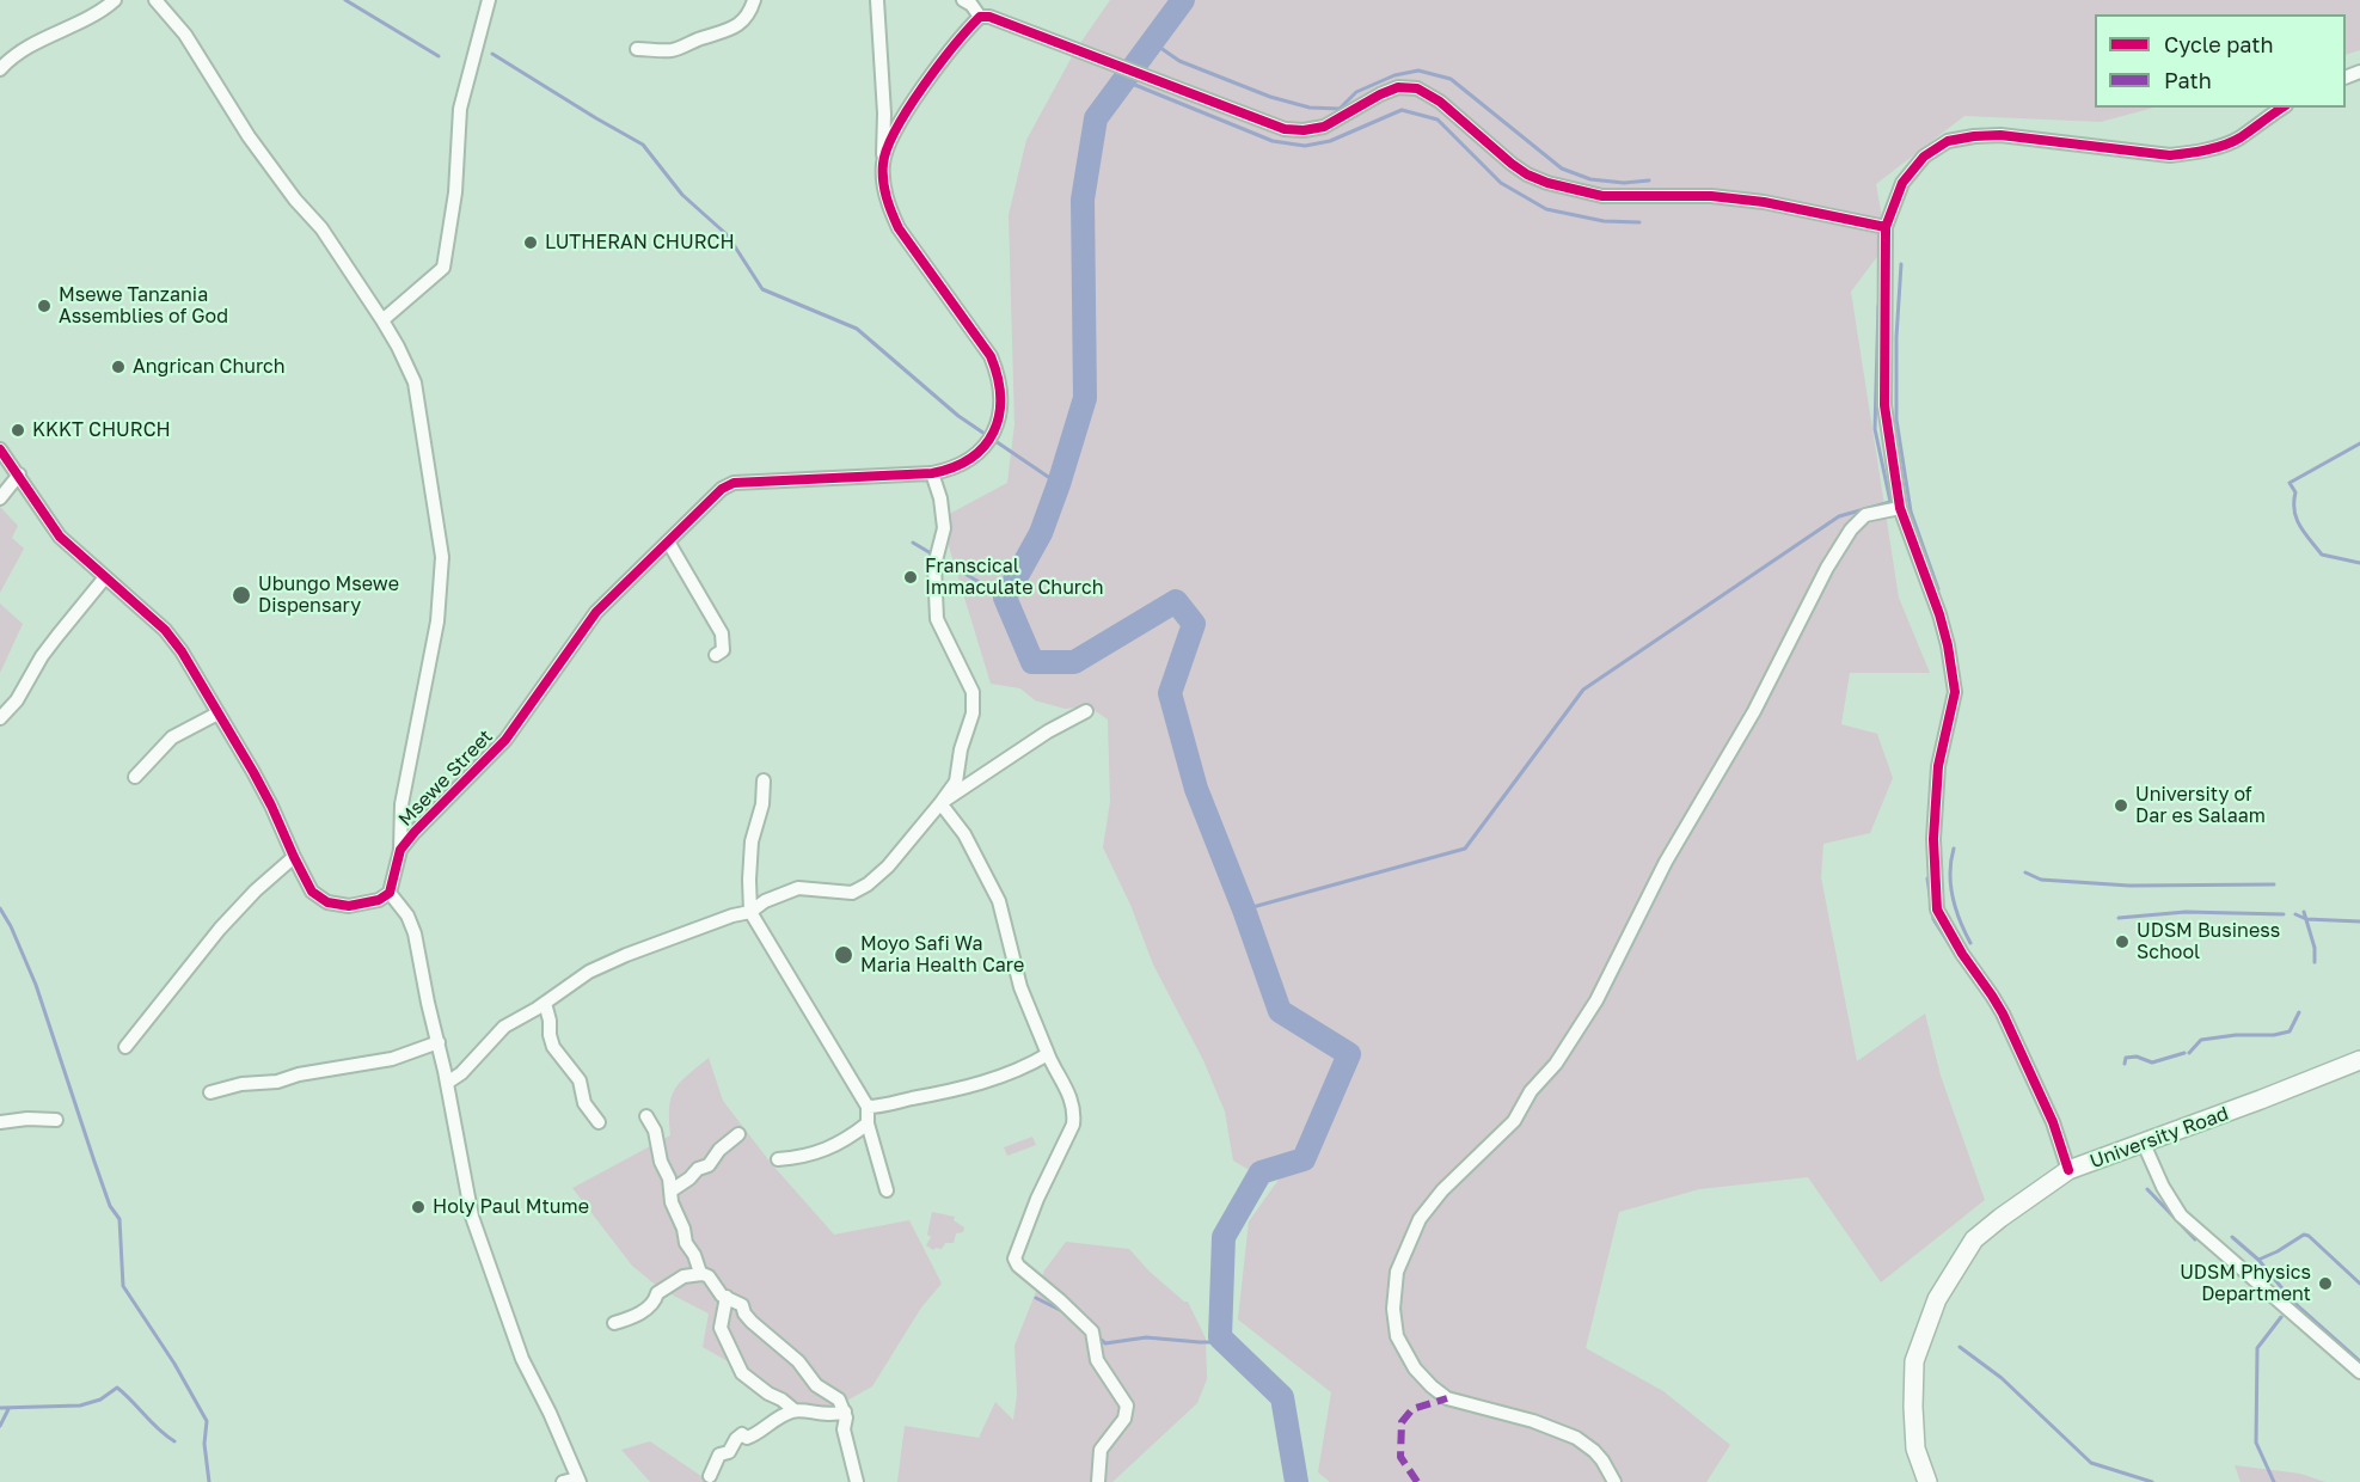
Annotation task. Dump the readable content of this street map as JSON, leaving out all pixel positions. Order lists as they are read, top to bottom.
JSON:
{
  "streets": {
    "street": ["Msewe Street", "University Road"]
  },
  "places": [
    "LUTHERAN CHURCH",
    "Msewe Tanzania Assemblies of God",
    "Angrican Church",
    "KKKT CHURCH",
    "Franscical Immaculate Church",
    "Ubungo Msewe Dispensary",
    "University of Dar es Salaam",
    "UDSM Business School",
    "Moyo Safi Wa Maria Health Care",
    "Holy Paul Mtume",
    "UDSM Physics Department"
  ],
  "legend": ["Cycle path", "Path"]
}
